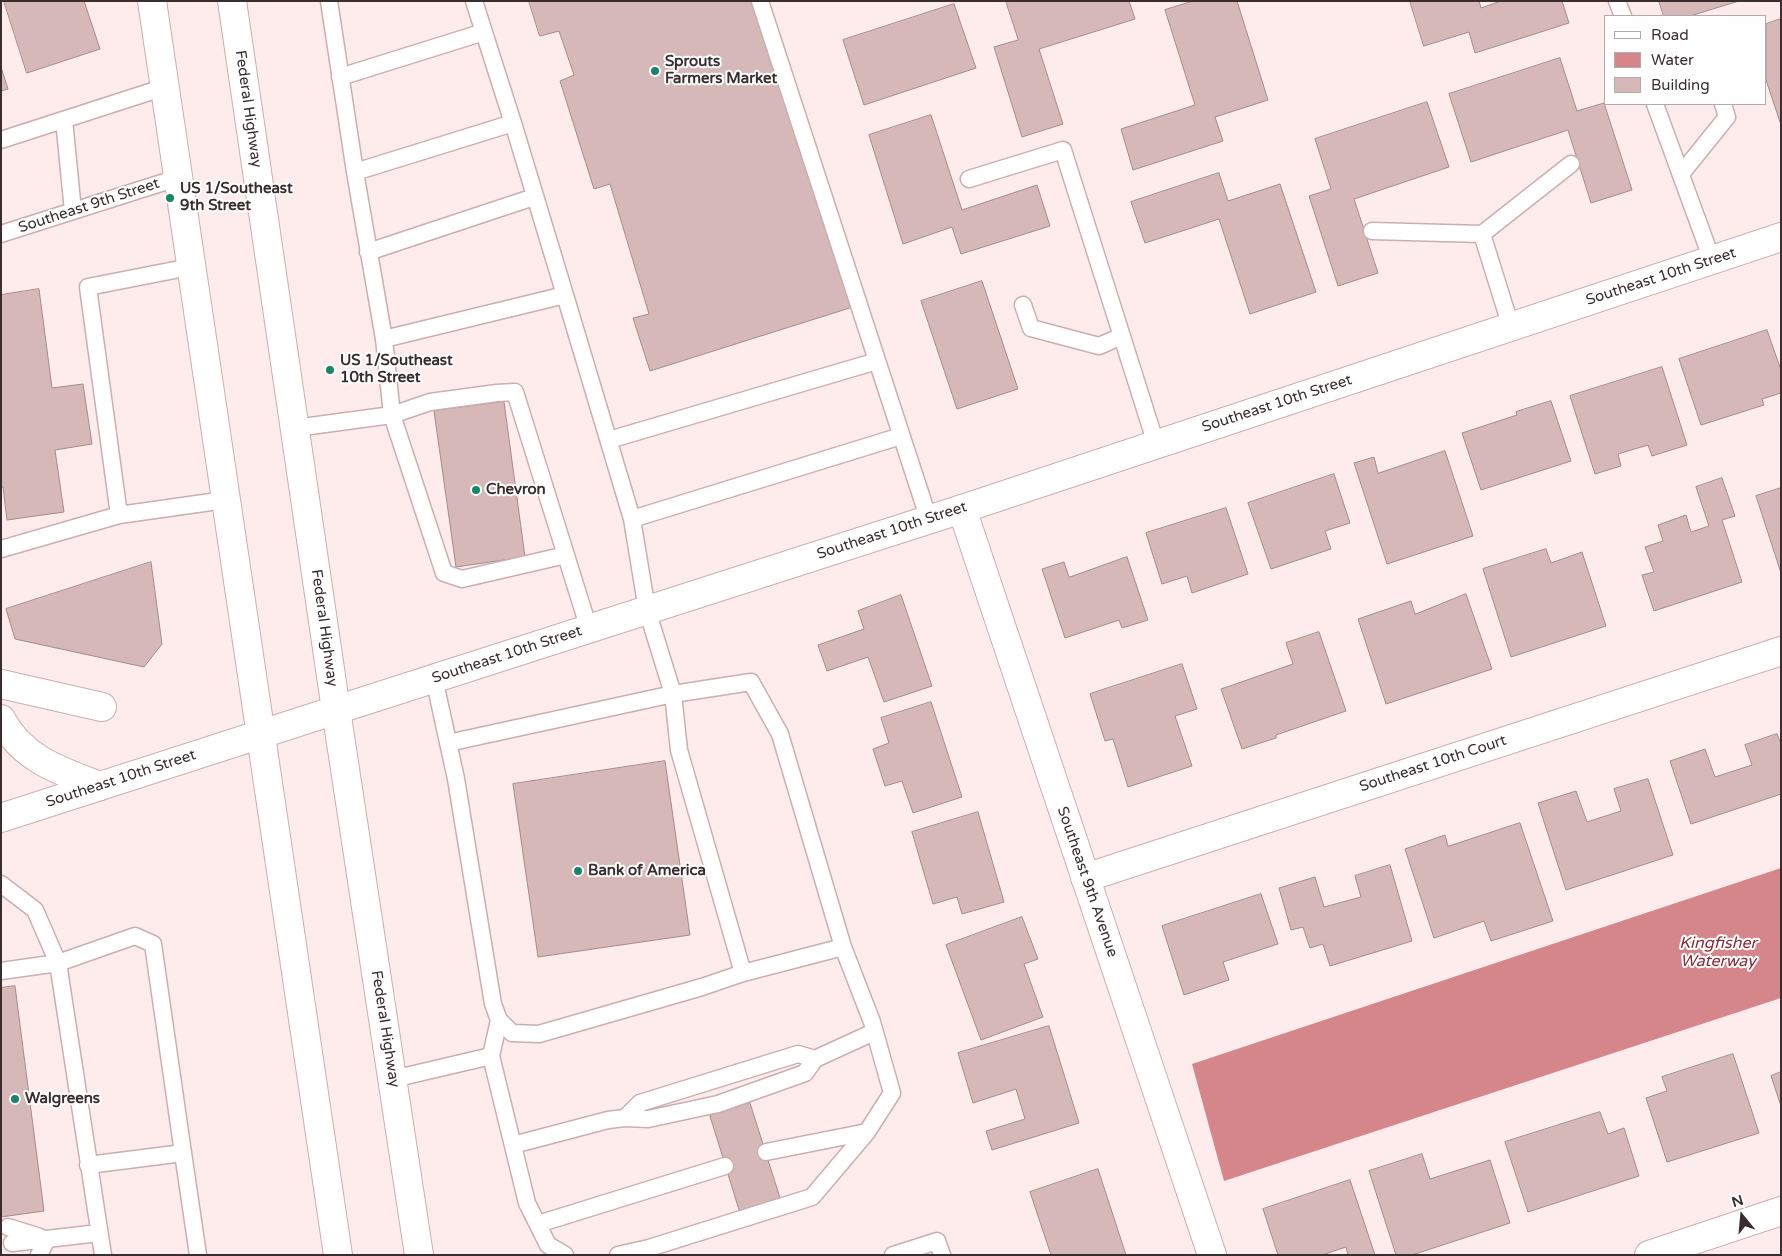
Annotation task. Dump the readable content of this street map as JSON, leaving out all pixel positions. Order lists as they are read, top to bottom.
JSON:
{
  "streets": {
    "street": [
      "Federal Highway",
      "Southeast 10th Street",
      "Southeast 10th Court",
      "Southeast 9th Avenue"
    ],
    "lane": ["Southeast 9th Street"]
  },
  "crossings": [
    ["Federal Highway", "Southeast 10th Street"],
    ["Southeast 10th Street", "Southeast 9th Avenue"],
    ["Southeast 10th Court", "Southeast 9th Avenue"]
  ],
  "water": ["Kingfisher Waterway"],
  "places": [
    "Sprouts Farmers Market",
    "US 1/Southeast 9th Street",
    "US 1/Southeast 10th Street",
    "Chevron",
    "Bank of America",
    "Walgreens"
  ],
  "legend": ["Road", "Water", "Building"],
  "north": "top"
}
